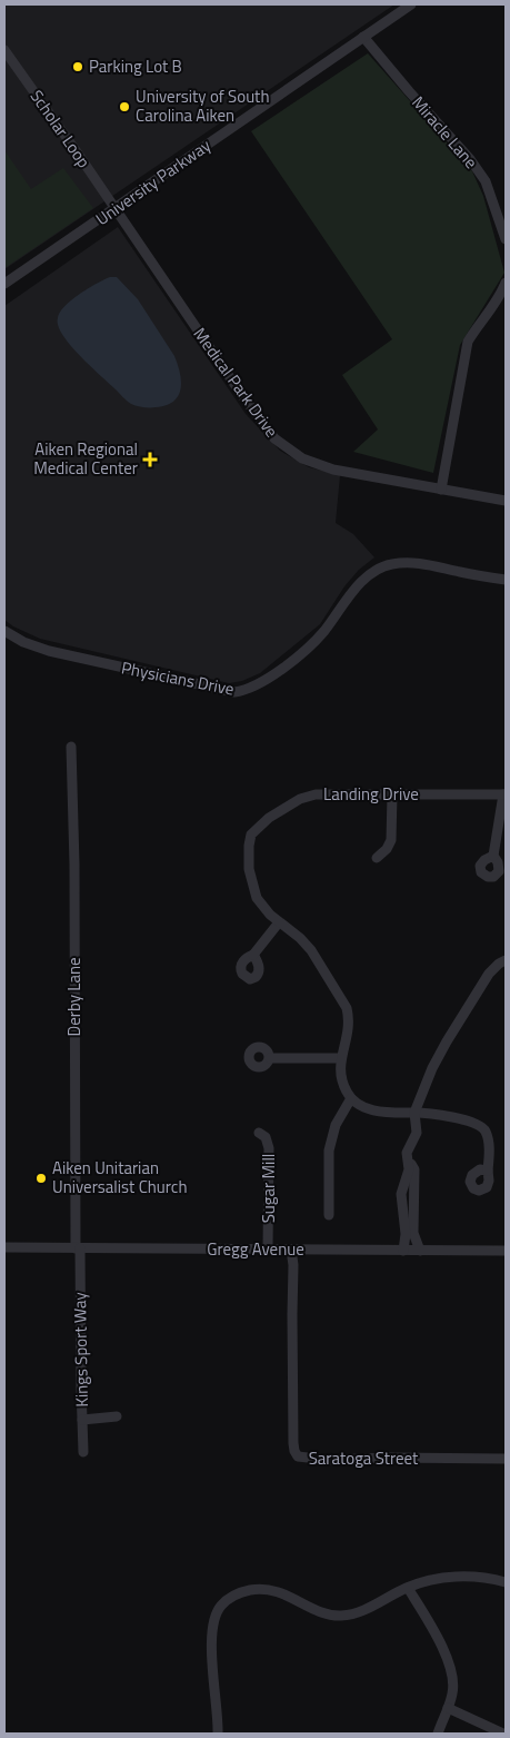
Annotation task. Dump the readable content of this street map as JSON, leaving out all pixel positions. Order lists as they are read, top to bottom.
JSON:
{
  "streets": {
    "street": [
      "Scholar Loop",
      "Miracle Lane",
      "University Parkway",
      "Medical Park Drive",
      "Physicians Drive",
      "Landing Drive",
      "Derby Lane",
      "Sugar Mill",
      "Gregg Avenue",
      "Kings Sport Way",
      "Saratoga Street"
    ]
  },
  "crossings": [
    ["Scholar Loop", "University Parkway"],
    ["Scholar Loop", "Medical Park Drive"],
    ["Miracle Lane", "University Parkway"],
    ["University Parkway", "Medical Park Drive"],
    ["Derby Lane", "Gregg Avenue"],
    ["Derby Lane", "Kings Sport Way"],
    ["Sugar Mill", "Gregg Avenue"],
    ["Gregg Avenue", "Kings Sport Way"],
    ["Gregg Avenue", "Saratoga Street"]
  ],
  "places": {
    "other": ["Parking Lot B", "University of South Carolina Aiken", "Aiken Unitarian Universalist Church"],
    "health": ["Aiken Regional Medical Center"]
  }
}
